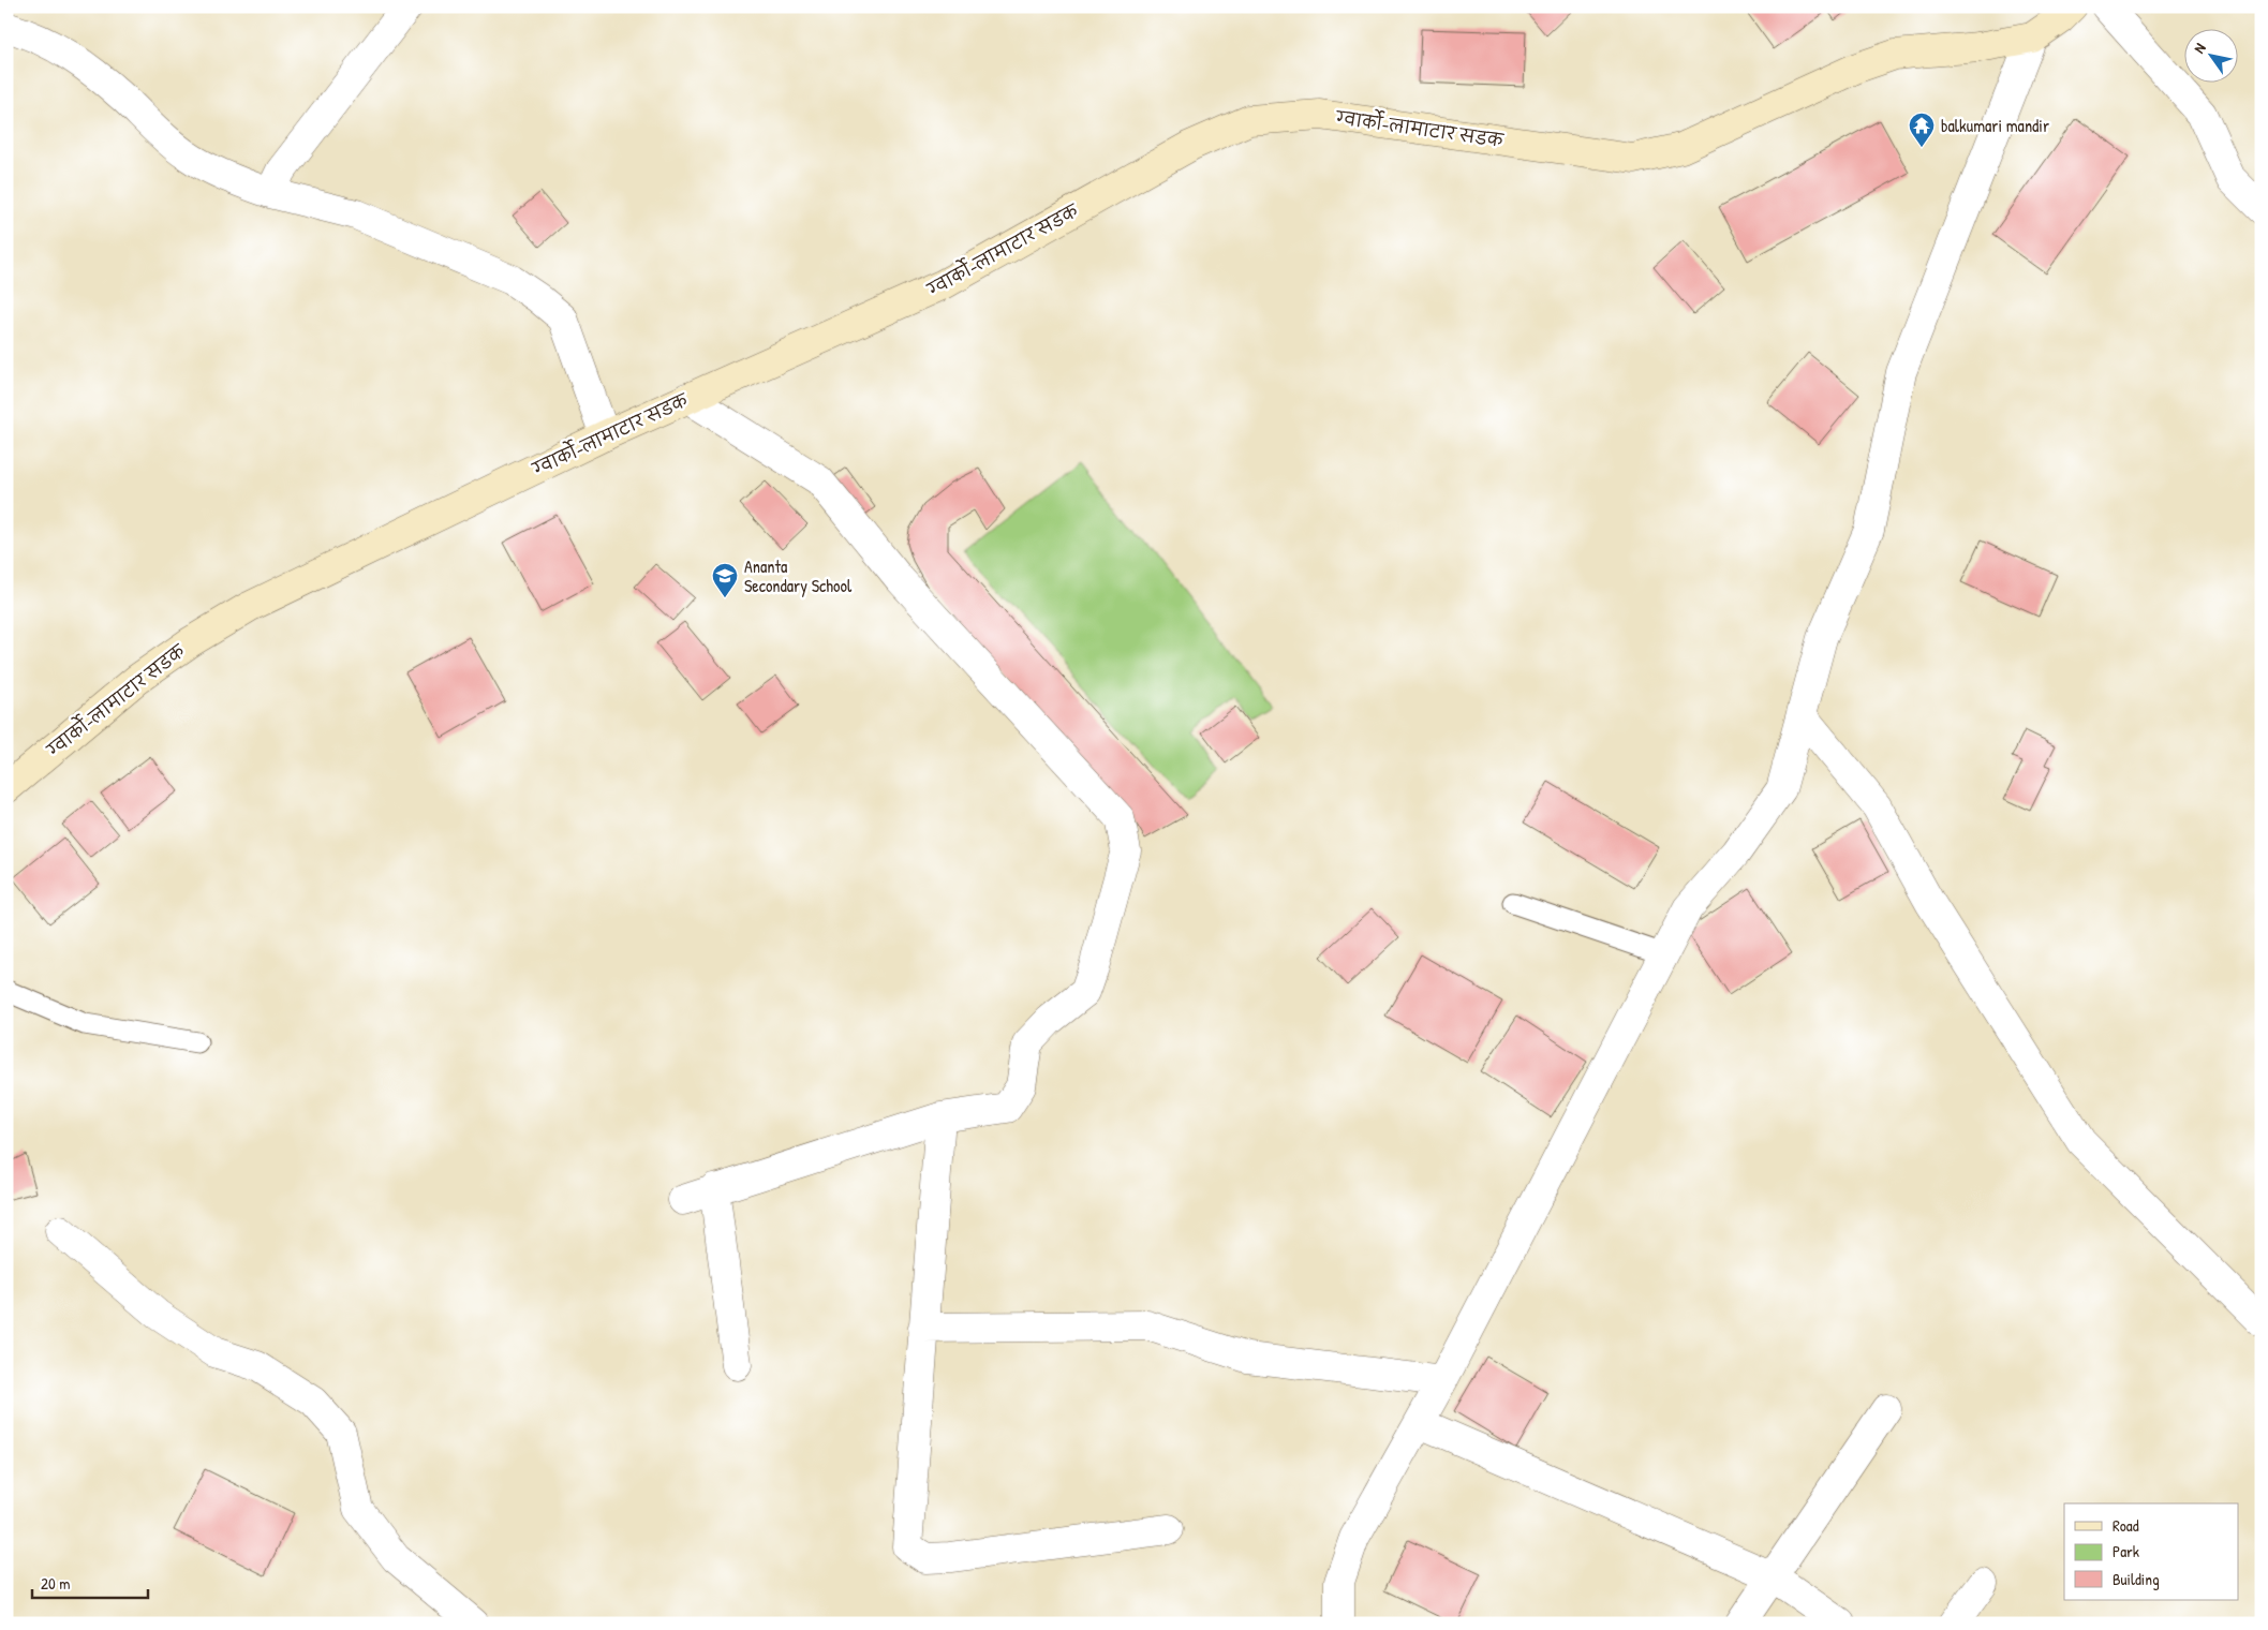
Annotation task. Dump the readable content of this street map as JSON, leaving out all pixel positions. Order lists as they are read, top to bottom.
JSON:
{
  "streets": {
    "main road": ["ग्वार्को-लामाटार सडक"]
  },
  "places": {
    "temple": ["balkumari mandir"],
    "school or university": ["Ananta Secondary School"]
  },
  "legend": ["Road", "Park", "Building"],
  "scale_bar": "20 m",
  "north": "top left"
}
